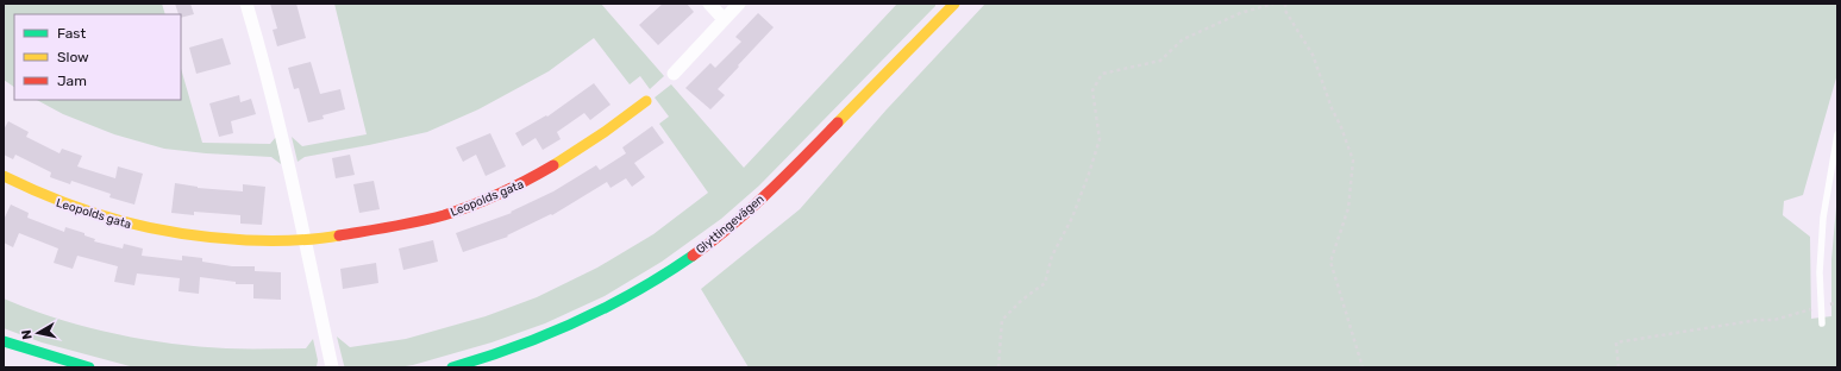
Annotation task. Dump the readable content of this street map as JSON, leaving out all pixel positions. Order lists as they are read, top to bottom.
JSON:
{
  "streets": {
    "street": ["Leopolds gata", "Glyttingevägen"]
  },
  "legend": ["Fast", "Slow", "Jam"],
  "north": "left"
}
